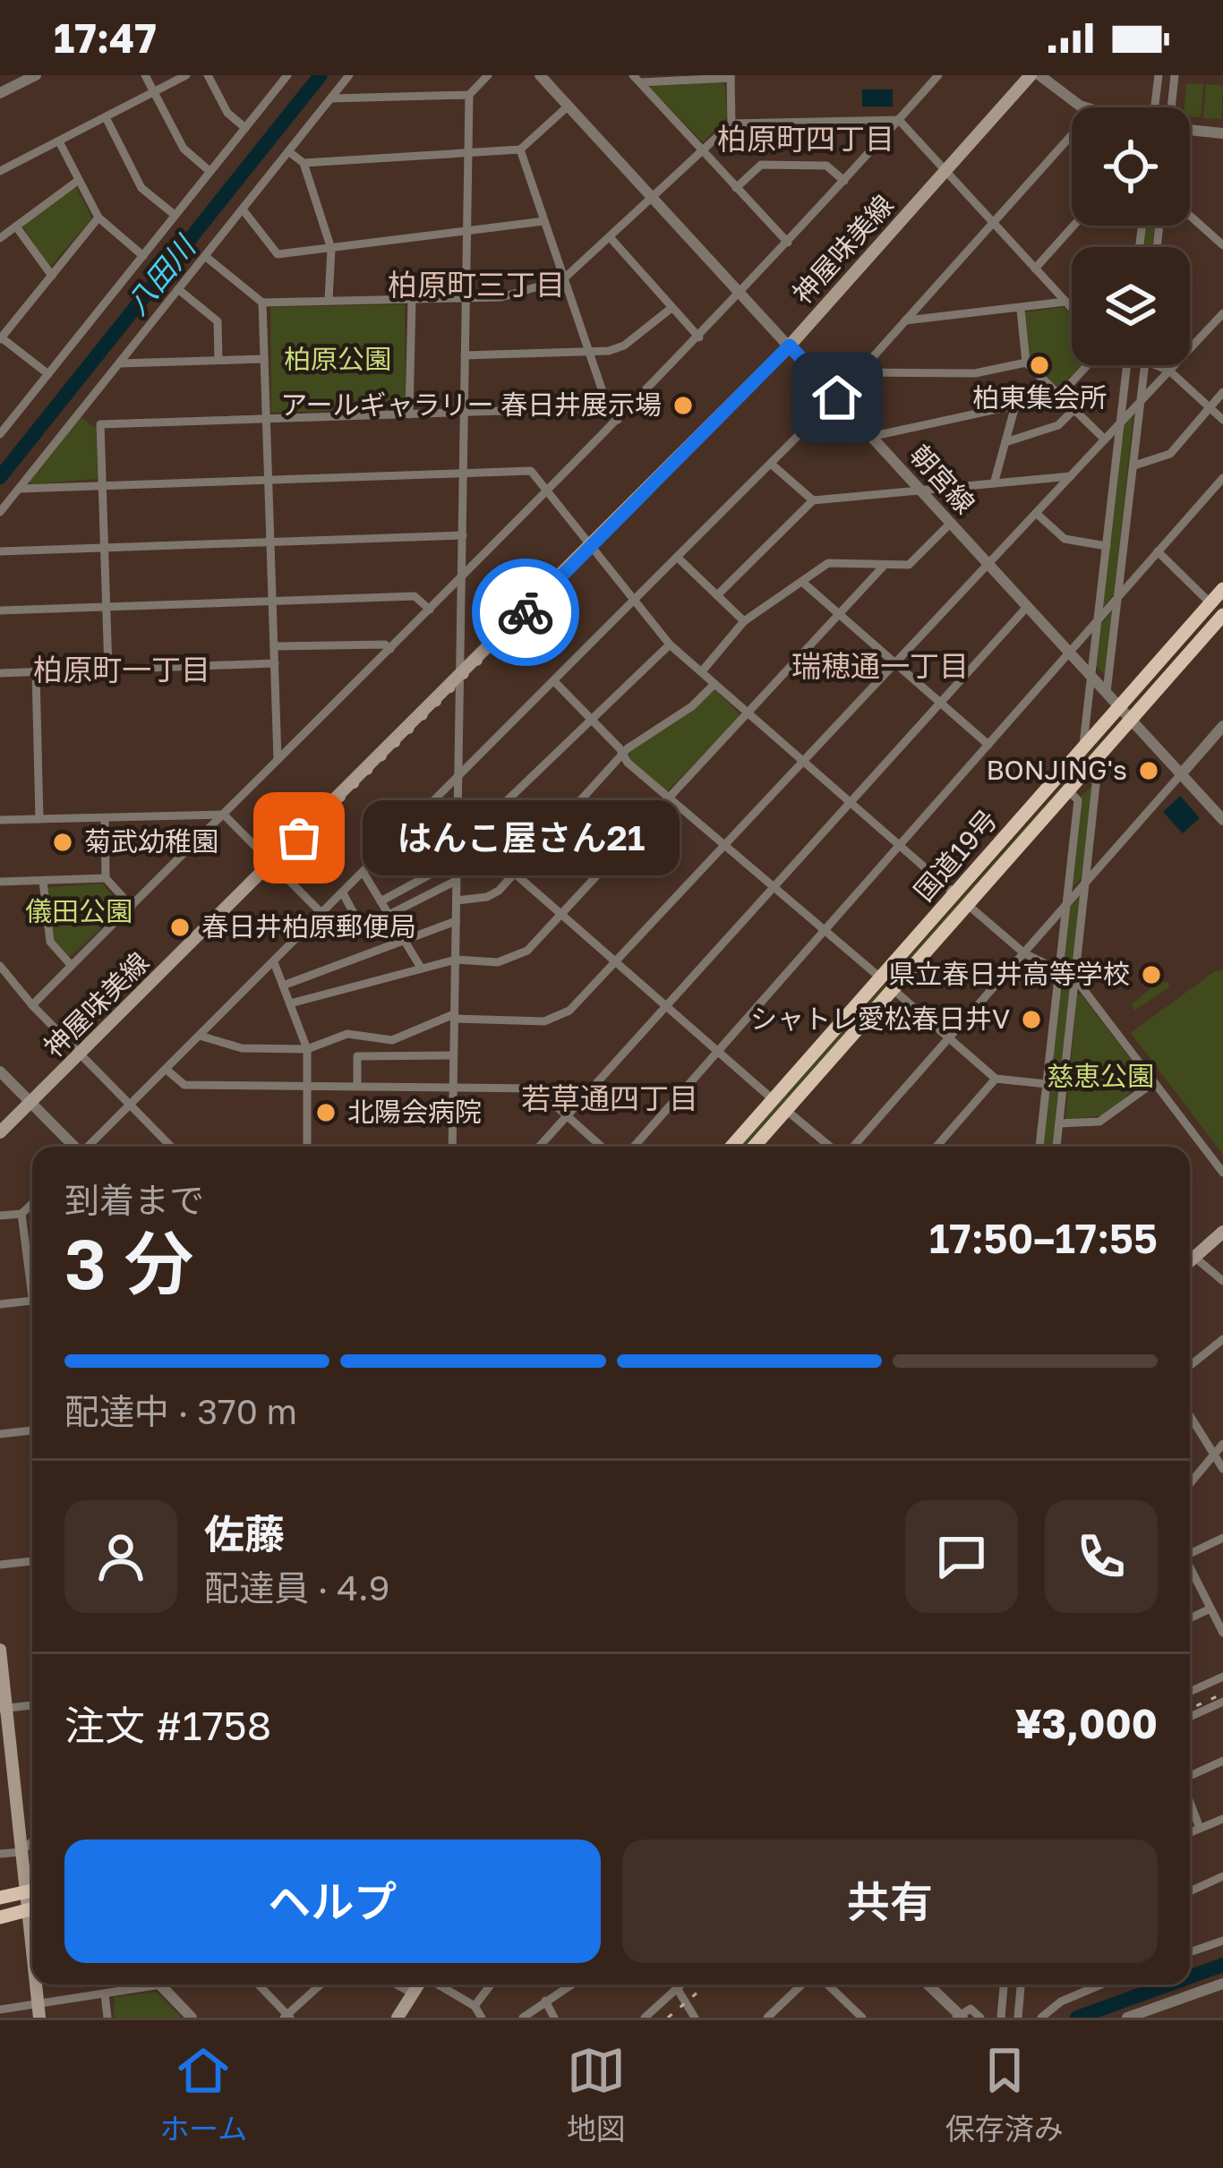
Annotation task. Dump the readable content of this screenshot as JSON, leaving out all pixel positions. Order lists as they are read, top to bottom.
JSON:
{
  "streets": {
    "highway": ["国道19号"],
    "main road": ["神屋味美線"],
    "street": ["朝宮線"]
  },
  "crossings": [
    ["神屋味美線", "朝宮線"],
    ["朝宮線", "国道19号"]
  ],
  "districts": [
    "柏原町四丁目",
    "柏原町三丁目",
    "瑞穂通一丁目",
    "柏原町一丁目",
    "若草通四丁目"
  ],
  "water": ["八田川"],
  "parks": ["柏原公園", "儀田公園", "慈恵公園"],
  "places": [
    "柏東集会所",
    "アールギャラリー 春日井展示場",
    "BONJING's",
    "はんこ屋さん21",
    "菊武幼稚園",
    "春日井柏原郵便局",
    "県立春日井高等学校",
    "シャトレ愛松春日井V",
    "北陽会病院"
  ],
  "page": {
    "status": "17:47",
    "bubble": "はんこ屋さん21",
    "heading": ["3 分", "到着まで", "17:50–17:55"],
    "panel": [
      "佐藤",
      "配達員 · 4.9",
      "注文 #1758",
      "¥3,000"
    ],
    "bar": "配達中 · 370 m",
    "buttons": ["ヘルプ", "共有"],
    "tabs": ["ホーム", "地図", "保存済み"]
  }
}
